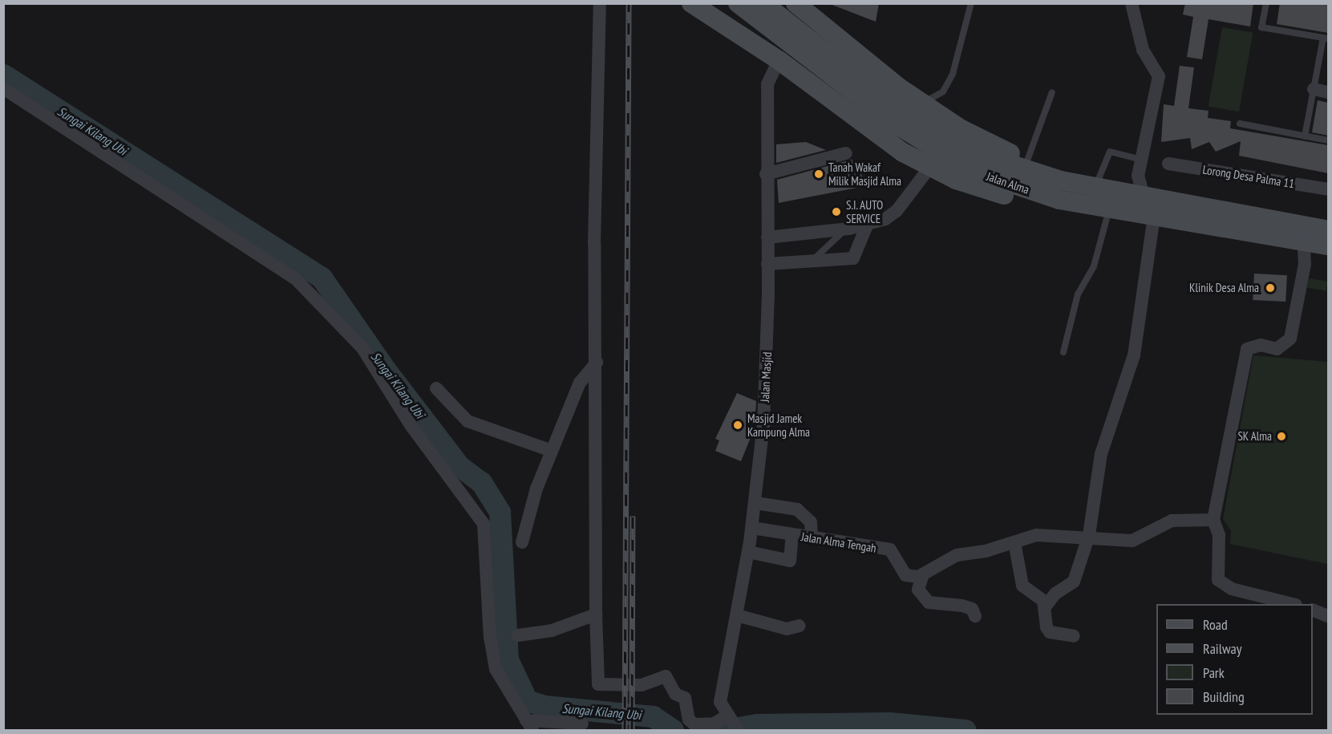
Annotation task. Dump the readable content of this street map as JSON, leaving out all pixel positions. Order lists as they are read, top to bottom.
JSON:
{
  "streets": {
    "main road": ["Jalan Alma"],
    "street": ["Lorong Desa Palma 11", "Jalan Masjid", "Jalan Alma Tengah"]
  },
  "crossings": [
    ["Jalan Masjid", "Jalan Alma Tengah"]
  ],
  "water": ["Sungai Kilang Ubi"],
  "places": [
    "Tanah Wakaf Milik Masjid Alma",
    "S.I. AUTO SERVICE",
    "Klinik Desa Alma",
    "Masjid Jamek Kampung Alma",
    "SK Alma"
  ],
  "legend": [
    "Road",
    "Railway",
    "Park",
    "Building"
  ]
}
